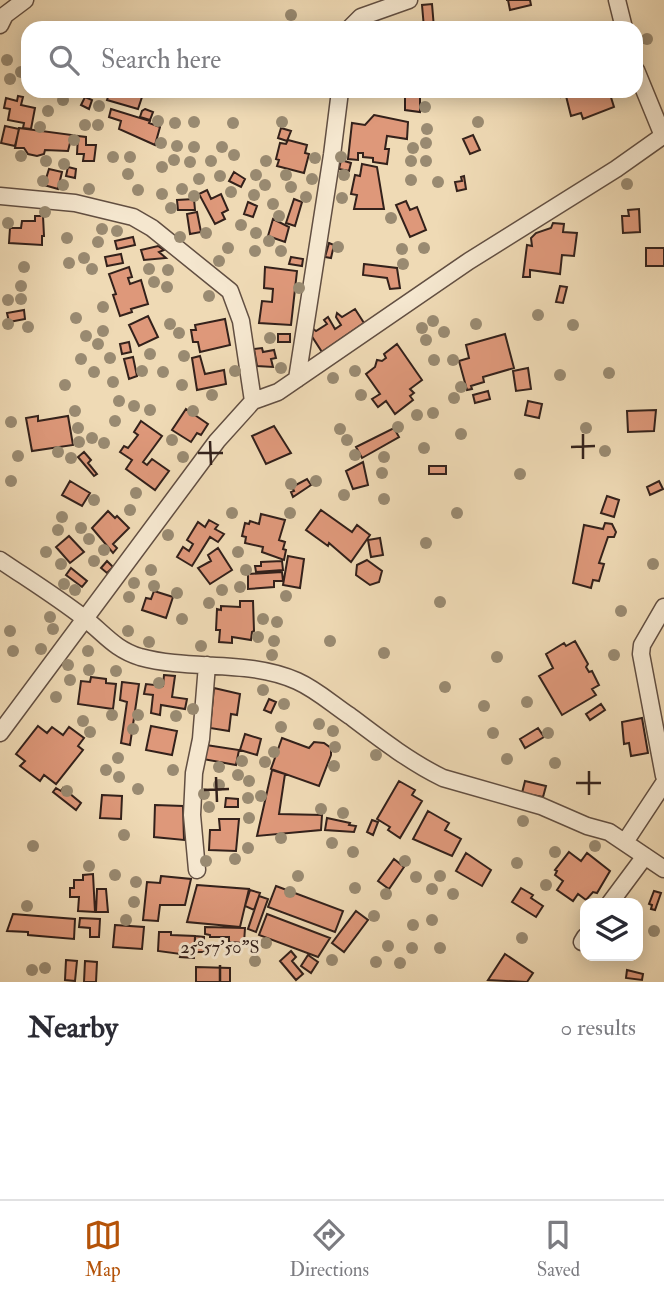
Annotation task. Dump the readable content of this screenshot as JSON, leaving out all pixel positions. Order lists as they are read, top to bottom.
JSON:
{
  "page": {
    "search": "Search here",
    "heading": ["Nearby", "0 results"],
    "nav": ["Map", "Directions", "Saved"]
  },
  "coordinates": ["25°57'50\"S"]
}
